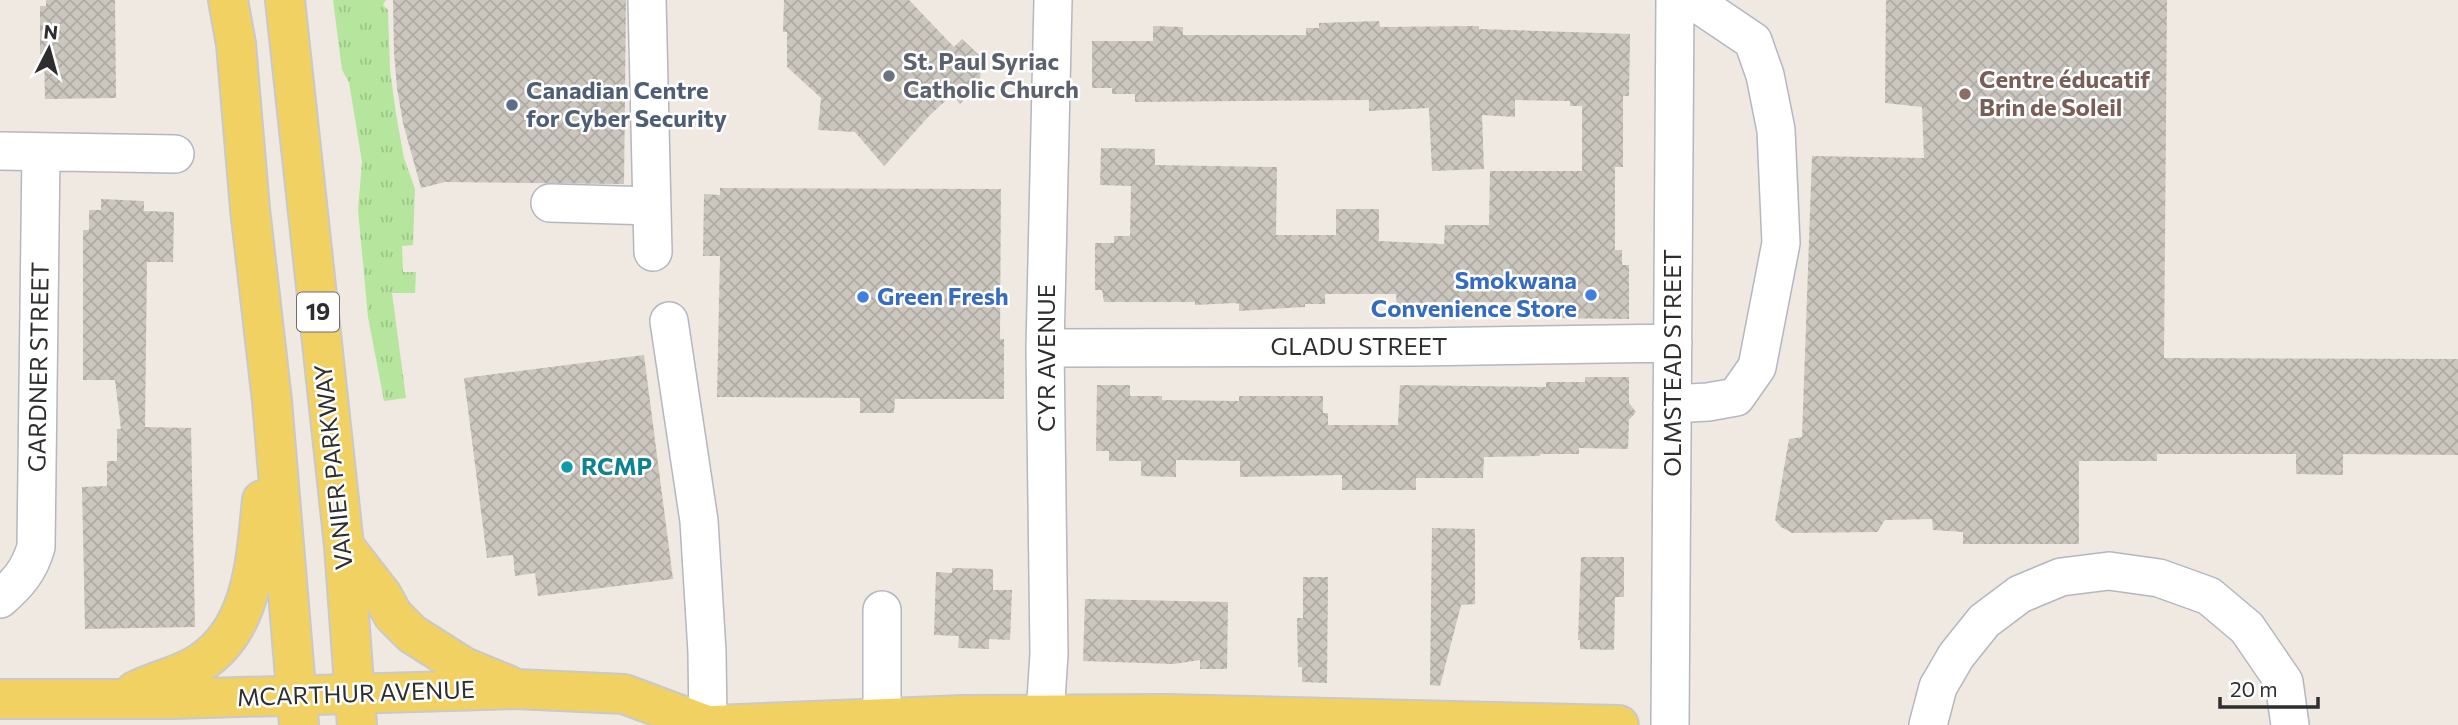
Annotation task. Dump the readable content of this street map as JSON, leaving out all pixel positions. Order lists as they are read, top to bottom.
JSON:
{
  "streets": {
    "main road": ["19", "VANIER PARKWAY", "MCARTHUR AVENUE"],
    "street": [
      "GLADU STREET",
      "CYR AVENUE",
      "OLMSTEAD STREET",
      "GARDNER STREET"
    ]
  },
  "crossings": [
    ["19", "MCARTHUR AVENUE"],
    ["GLADU STREET", "CYR AVENUE"],
    ["GLADU STREET", "OLMSTEAD STREET"],
    ["VANIER PARKWAY", "MCARTHUR AVENUE"]
  ],
  "places": [
    "St. Paul Syriac Catholic Church",
    "Centre éducatif Brin de Soleil",
    "Canadian Centre for Cyber Security",
    "Smokwana Convenience Store",
    "Green Fresh",
    "RCMP"
  ],
  "scale_bar": "20 m",
  "north": "top"
}
